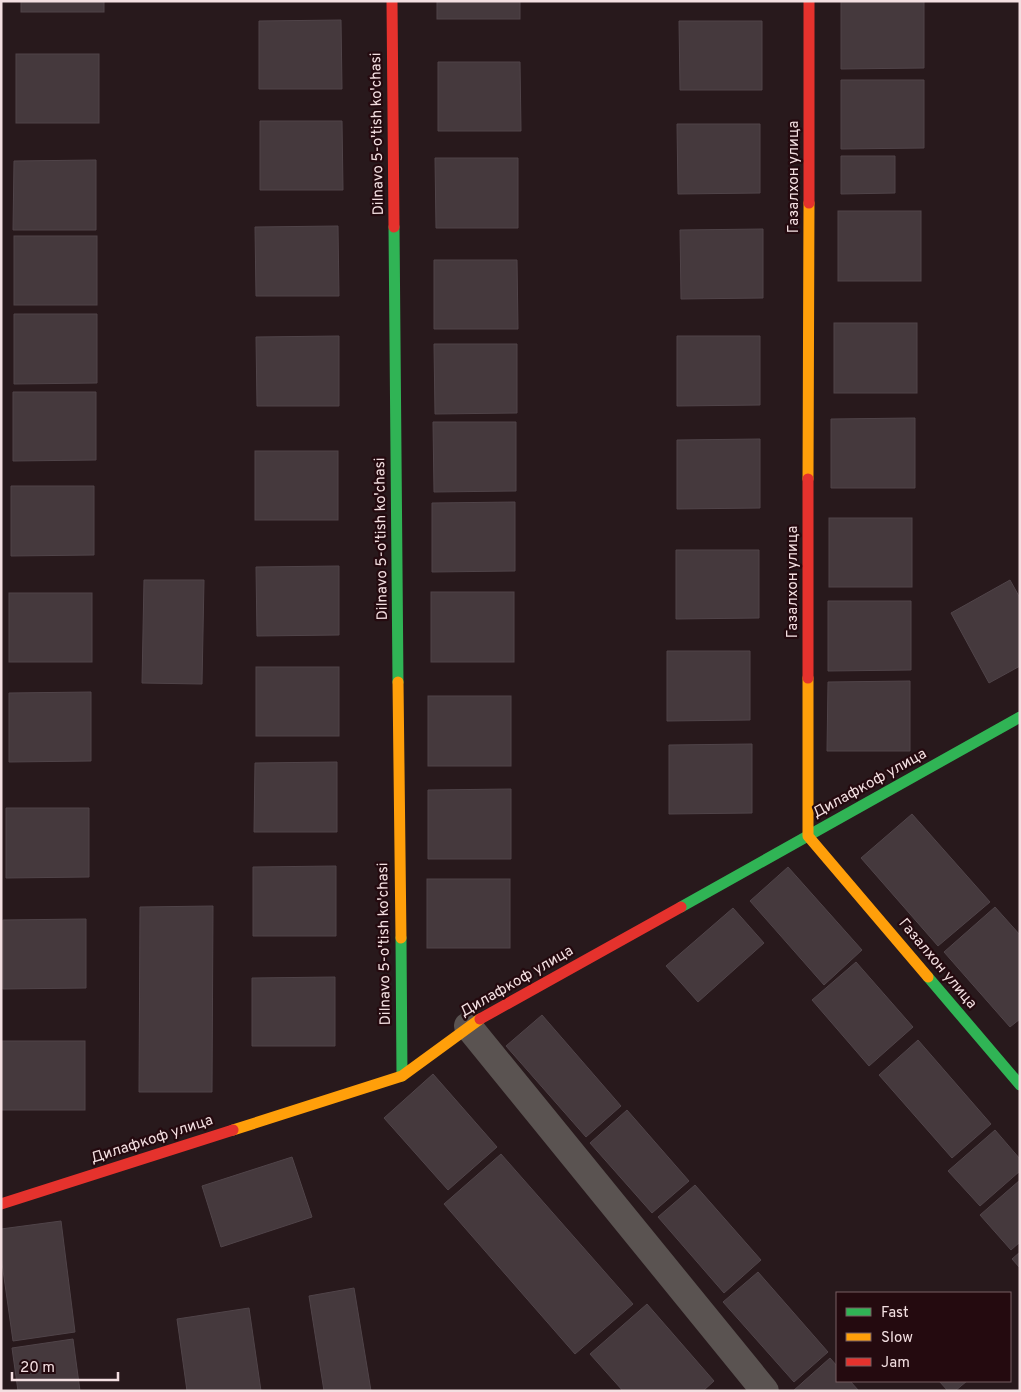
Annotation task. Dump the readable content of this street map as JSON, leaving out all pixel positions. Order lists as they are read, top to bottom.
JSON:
{
  "streets": {
    "street": ["Dilnavo 5-o'tish ko'chasi", "Газалхон улица", "Дилафкоф улица"]
  },
  "crossings": [
    ["Dilnavo 5-o'tish ko'chasi", "Дилафкоф улица"],
    ["Газалхон улица", "Дилафкоф улица"]
  ],
  "legend": ["Fast", "Slow", "Jam"],
  "scale_bar": "20 m"
}
